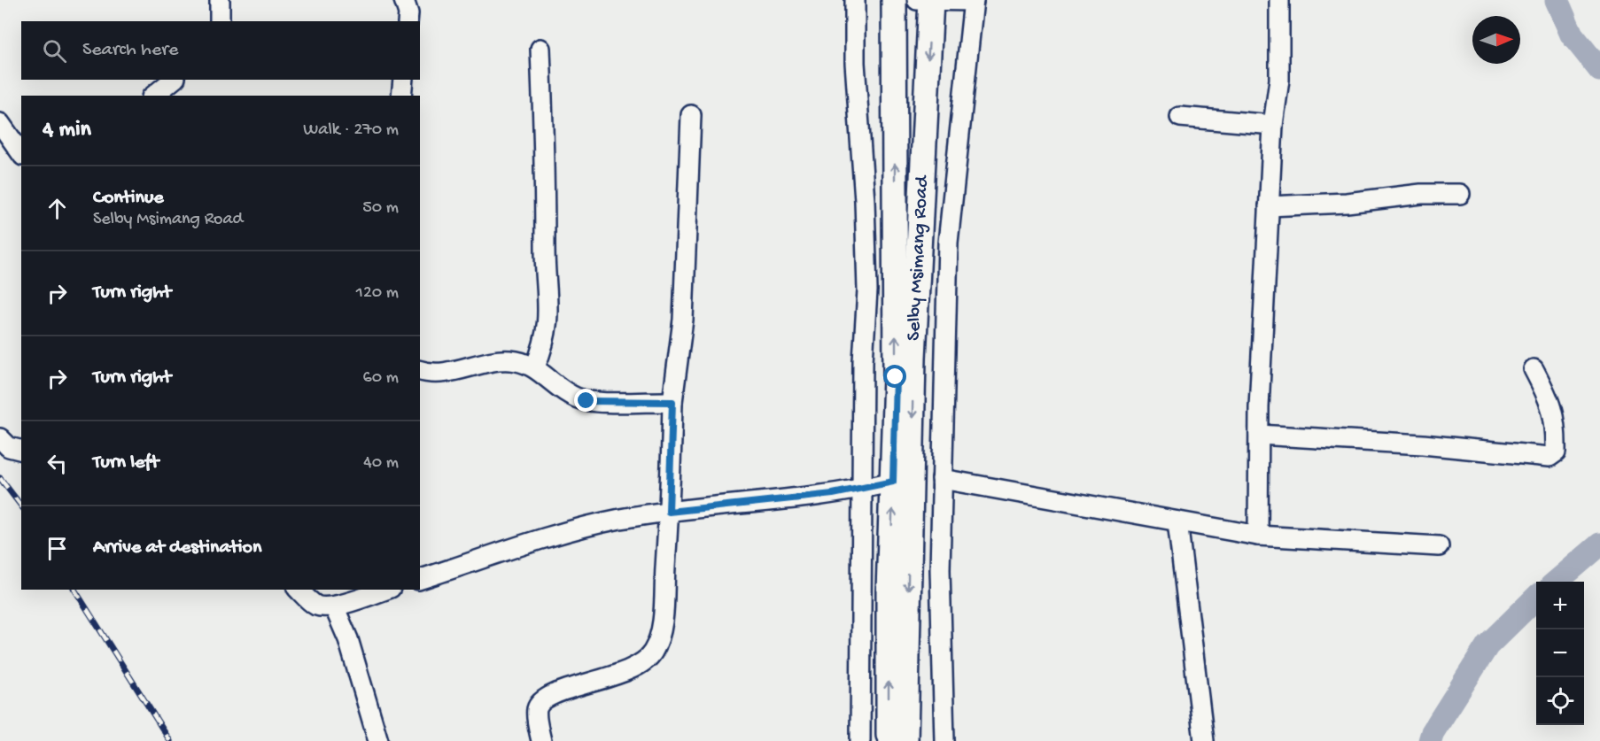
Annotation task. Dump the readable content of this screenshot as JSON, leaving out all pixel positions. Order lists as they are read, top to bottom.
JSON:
{
  "streets": {
    "main road": ["Selby Msimang Road"]
  },
  "north": "right",
  "page": {
    "search": "Search here",
    "heading": ["4 min", "Walk · 270 m"],
    "list": [
      ["Continue", "Selby Msimang Road", "50 m"],
      ["Turn right", "120 m"],
      ["Turn right", "60 m"],
      ["Turn left", "40 m"],
      "Arrive at destination"
    ],
    "map_buttons": ["+", "−"]
  }
}
